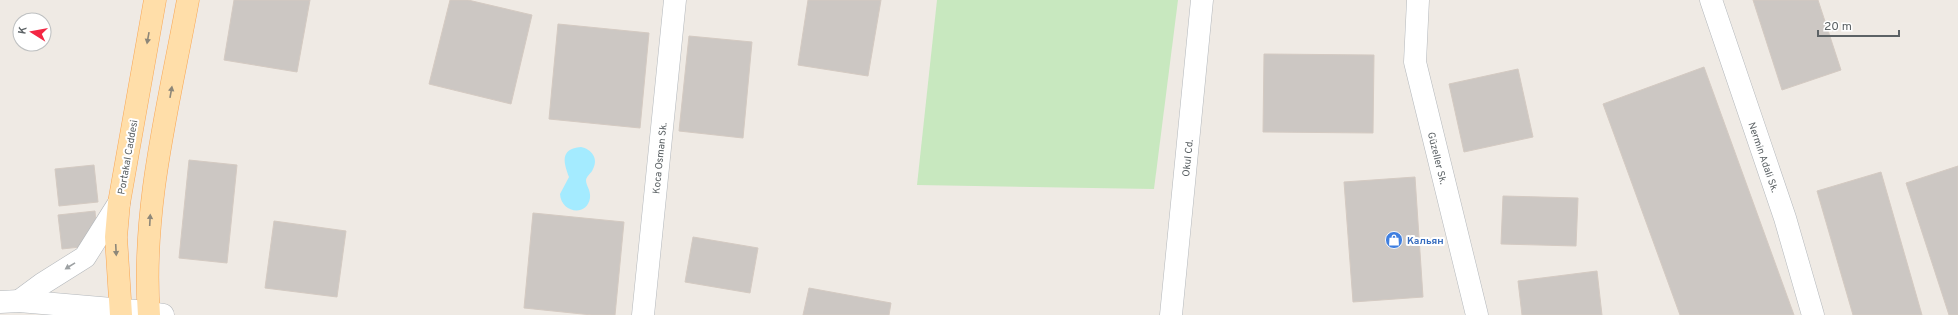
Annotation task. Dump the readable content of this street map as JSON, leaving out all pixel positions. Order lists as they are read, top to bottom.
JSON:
{
  "streets": {
    "main road": ["Portakal Caddesi"],
    "street": [
      "Nermin Adali Sk.",
      "Koca Osman Sk.",
      "Okul Cd.",
      "Güzeller Sk."
    ]
  },
  "places": {
    "shop": ["Кальян"]
  },
  "scale_bar": "20 m",
  "north": "left"
}
